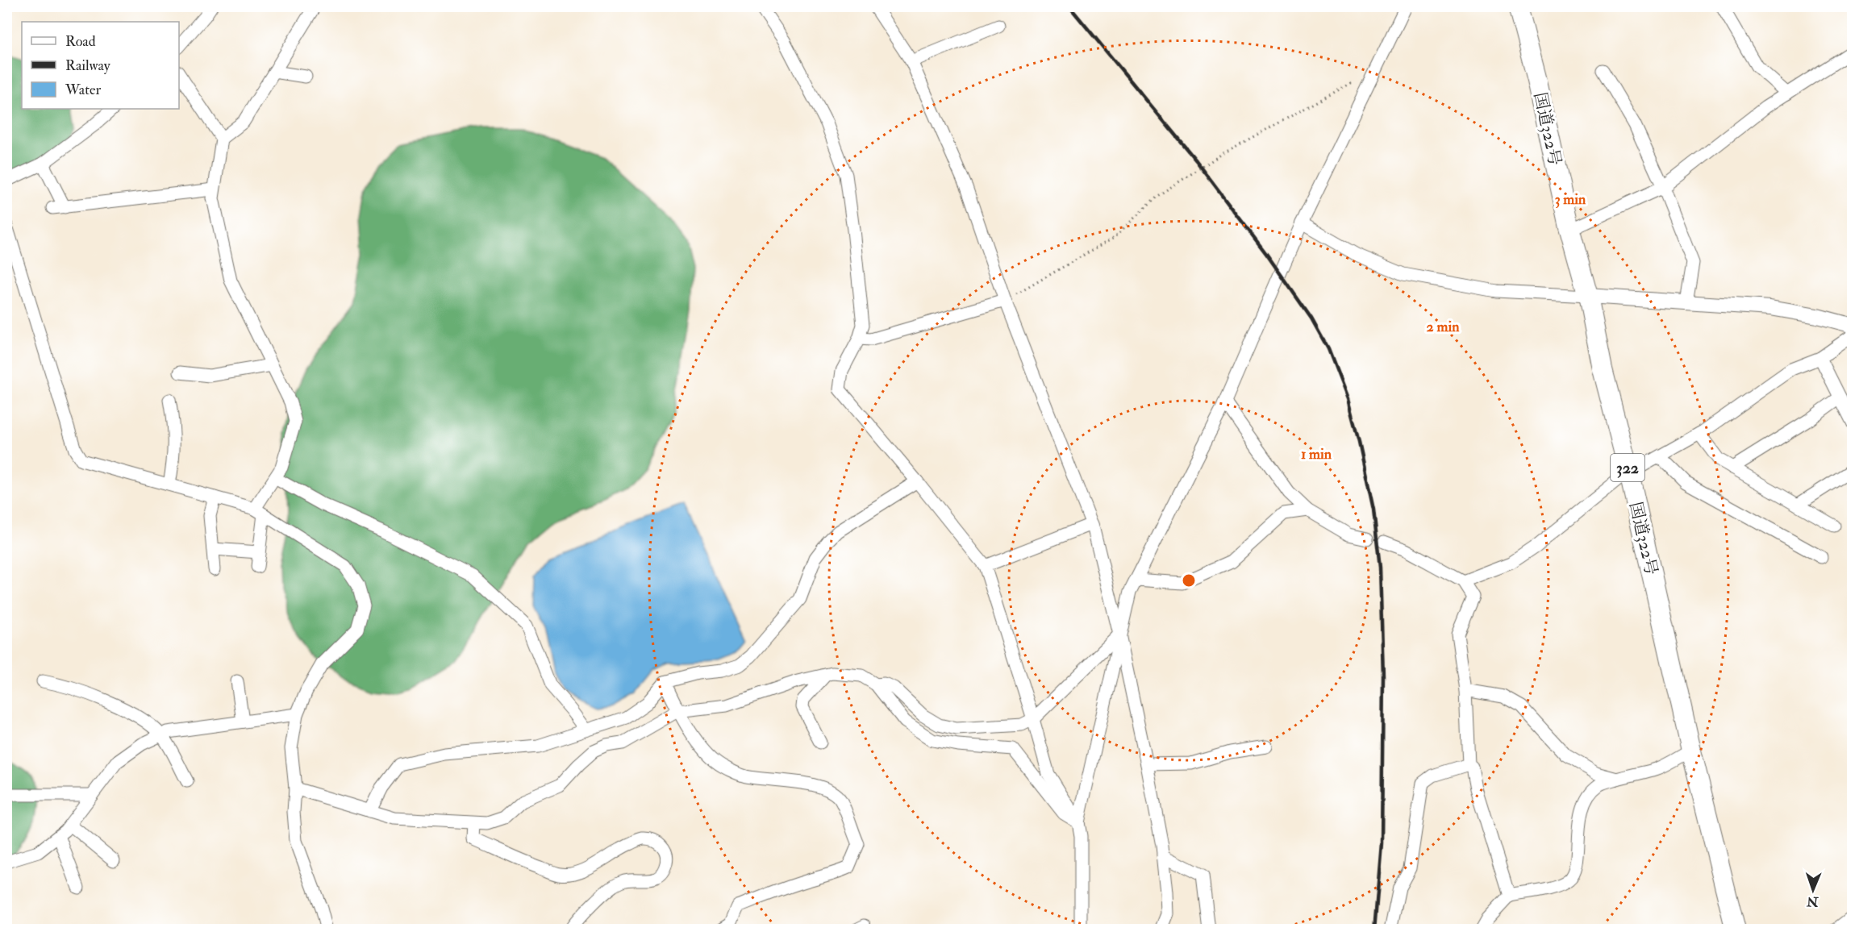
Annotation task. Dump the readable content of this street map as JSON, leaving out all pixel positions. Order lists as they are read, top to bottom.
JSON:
{
  "streets": {
    "highway": ["国道322号", "322"]
  },
  "legend": ["Road", "Railway", "Water"],
  "north": "bottom",
  "rings": ["3 min", "2 min", "1 min"]
}
